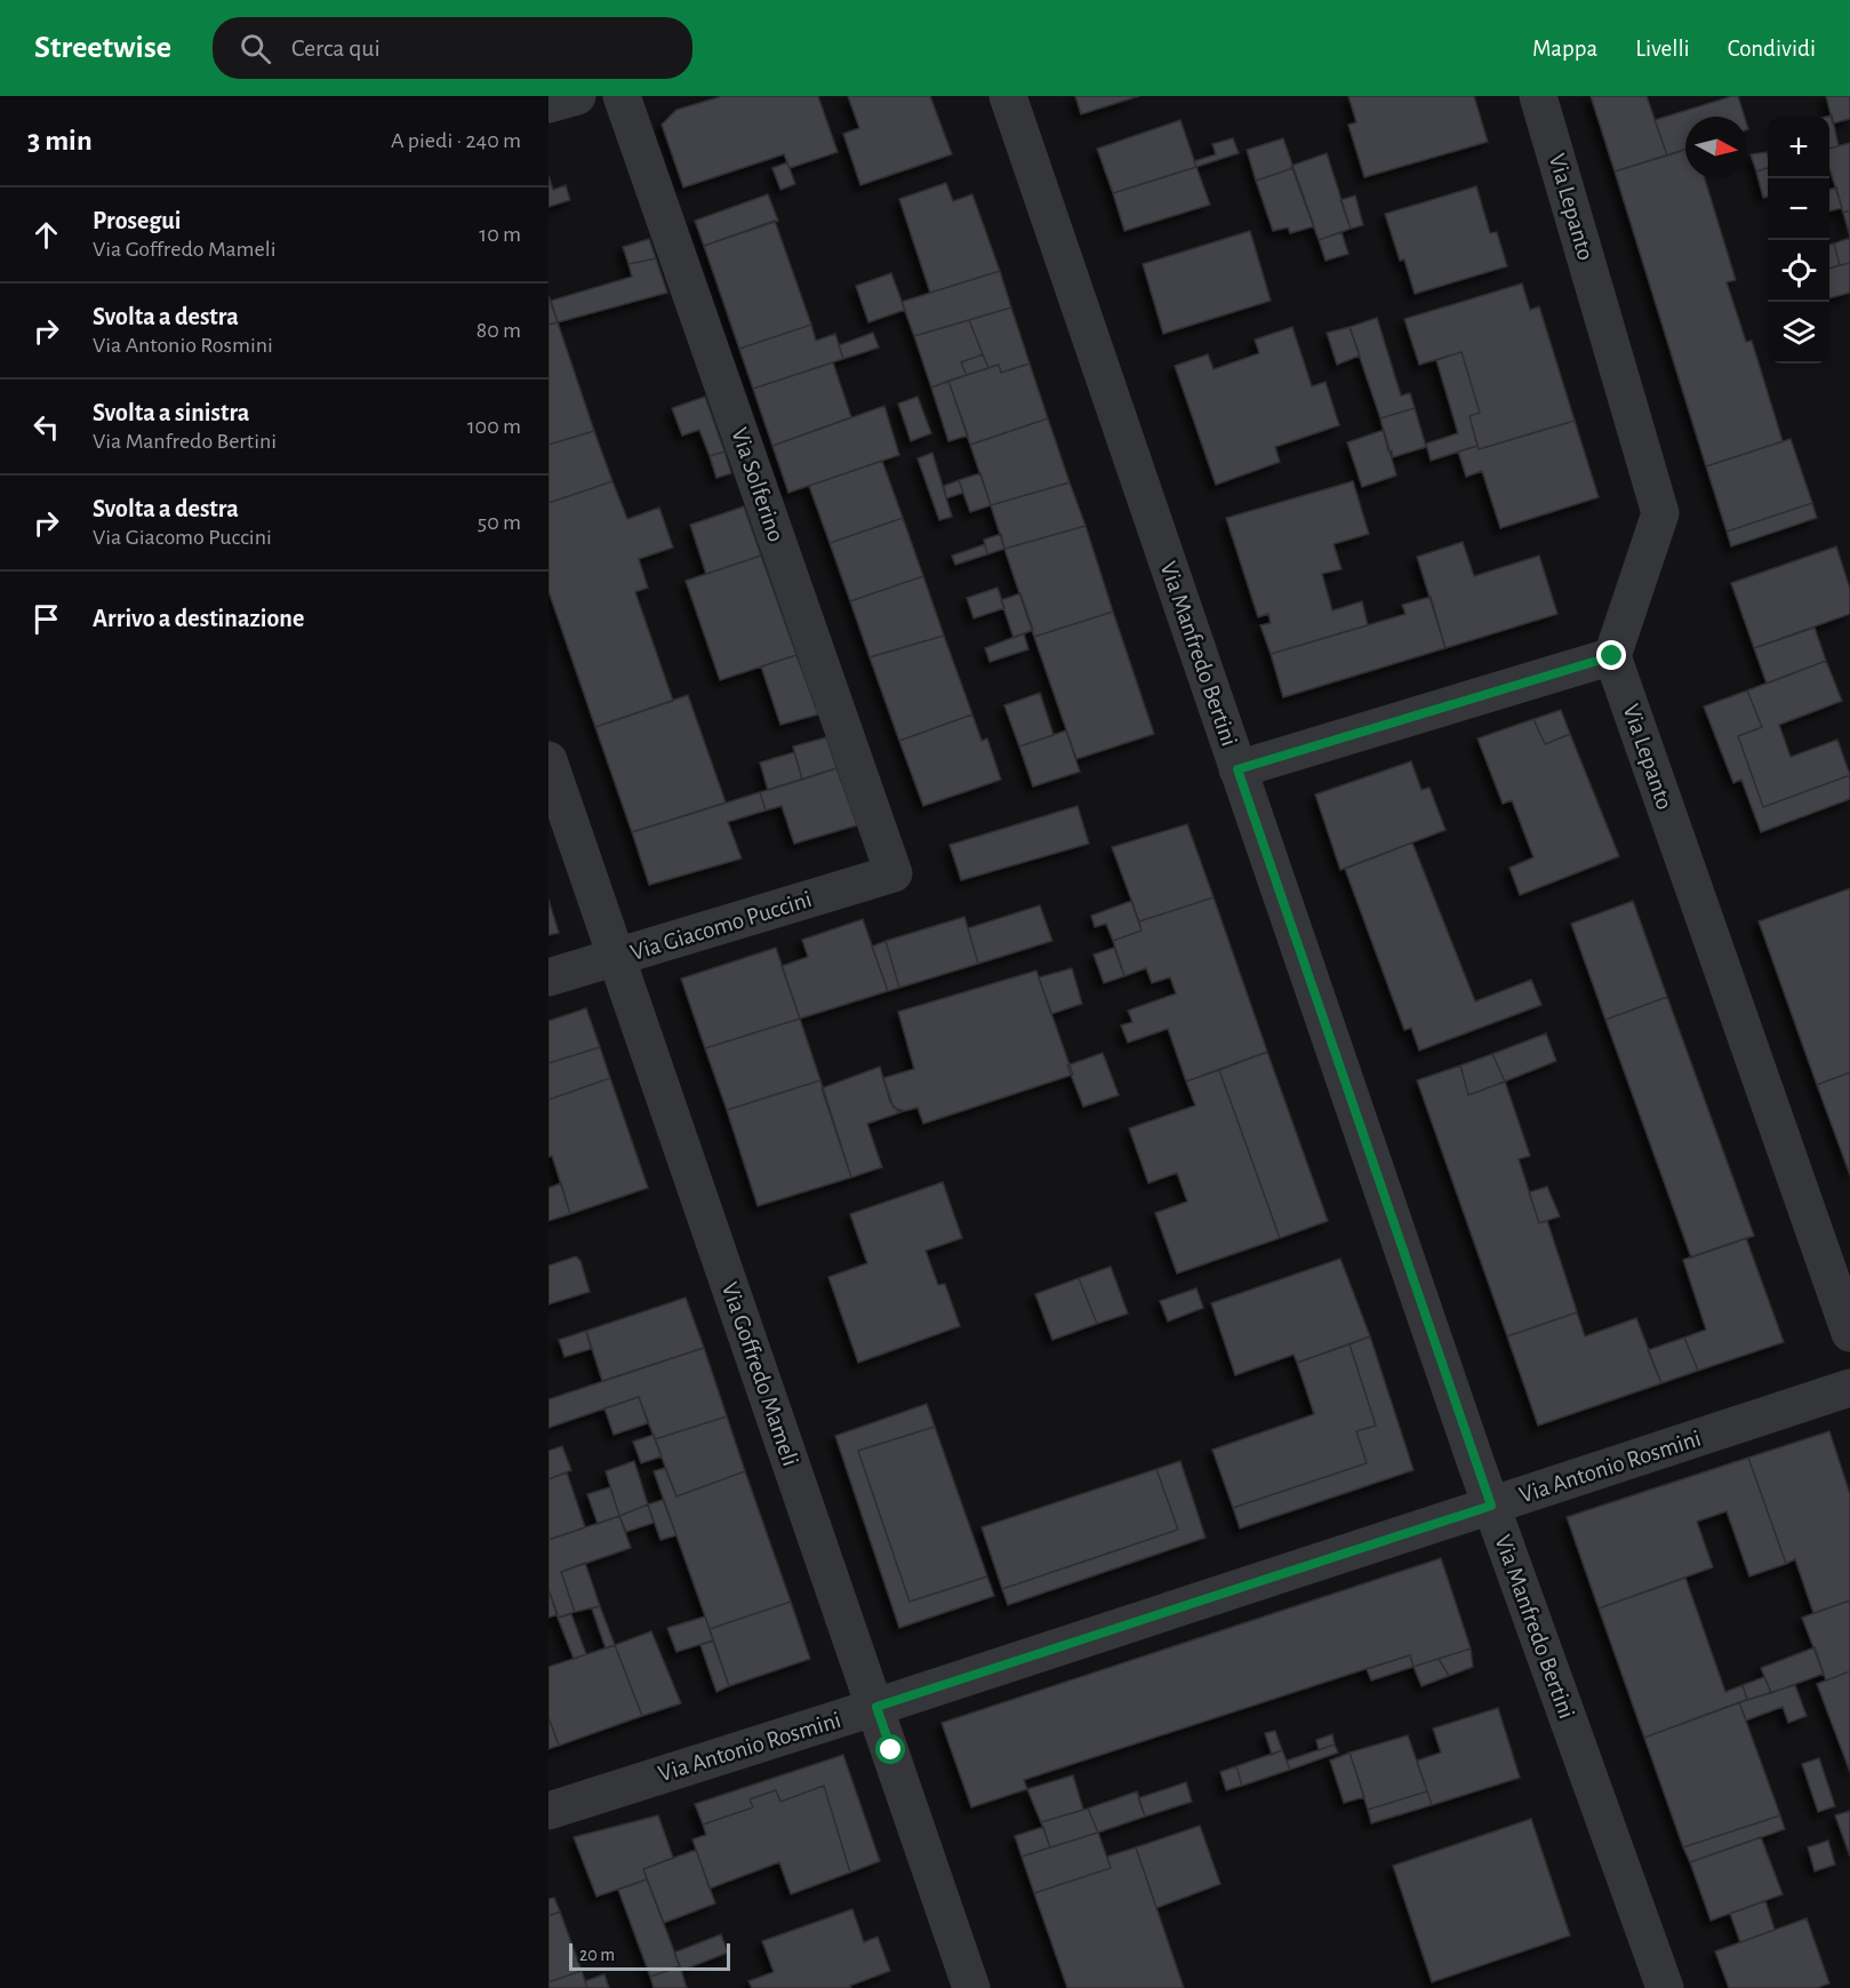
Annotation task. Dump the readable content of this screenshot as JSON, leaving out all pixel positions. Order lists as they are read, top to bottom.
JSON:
{
  "streets": {
    "street": [
      "Via Lepanto",
      "Via Solferino",
      "Via Manfredo Bertini",
      "Via Giacomo Puccini",
      "Via Goffredo Mameli",
      "Via Antonio Rosmini"
    ]
  },
  "crossings": [
    ["Via Solferino", "Via Giacomo Puccini"],
    ["Via Manfredo Bertini", "Via Antonio Rosmini"],
    ["Via Giacomo Puccini", "Via Goffredo Mameli"],
    ["Via Goffredo Mameli", "Via Antonio Rosmini"]
  ],
  "scale_bar": "20 m",
  "north": "right",
  "page": {
    "header": "Streetwise",
    "search": "Cerca qui",
    "nav": ["Mappa", "Livelli", "Condividi"],
    "heading": ["3 min", "A piedi · 240 m"],
    "map_buttons": ["+", "−"],
    "list": [
      ["Prosegui", "Via Goffredo Mameli", "10 m"],
      ["Svolta a destra", "Via Antonio Rosmini", "80 m"],
      ["Svolta a sinistra", "Via Manfredo Bertini", "100 m"],
      ["Svolta a destra", "Via Giacomo Puccini", "50 m"],
      "Arrivo a destinazione"
    ],
    "scale": "20 m"
  }
}
